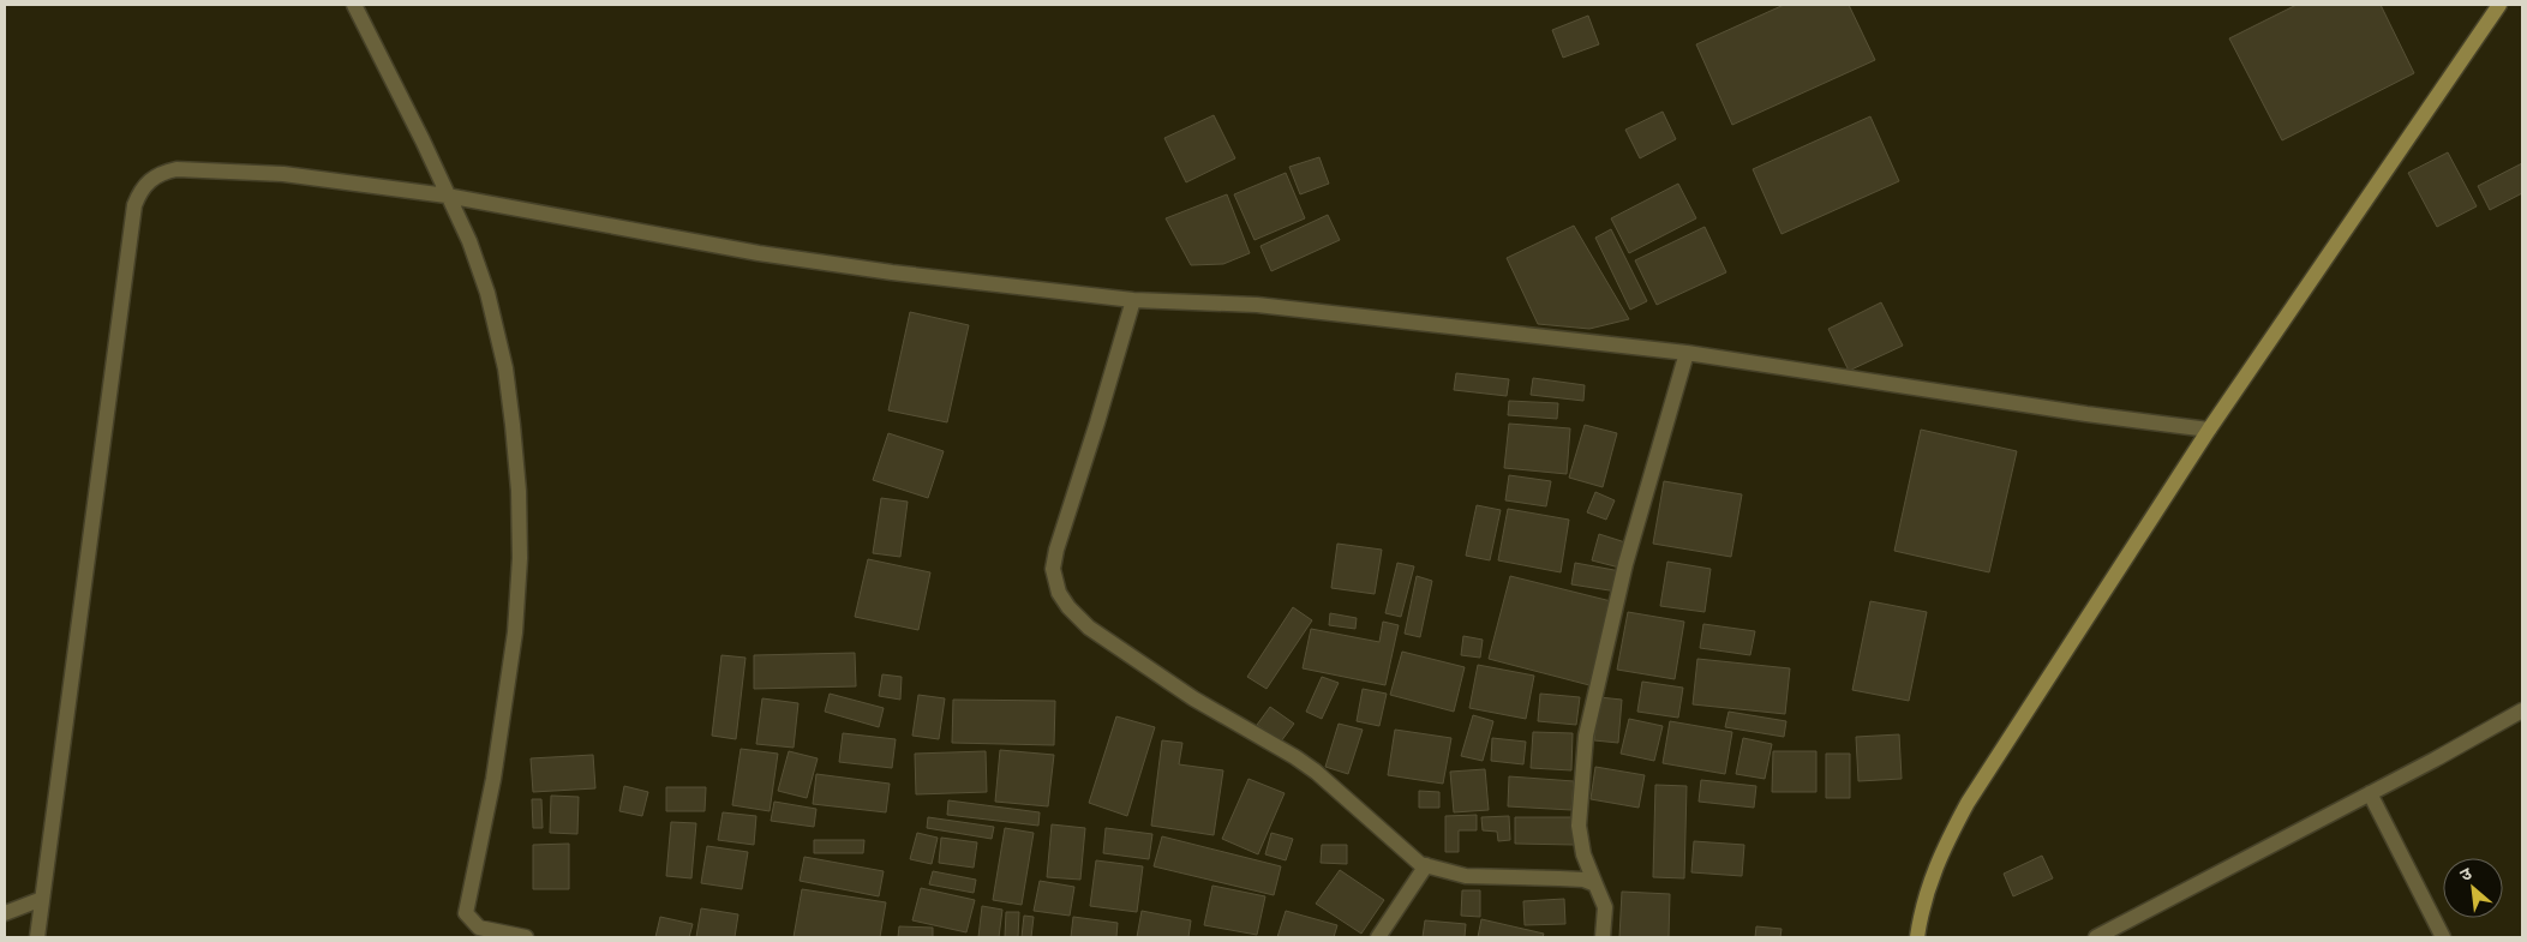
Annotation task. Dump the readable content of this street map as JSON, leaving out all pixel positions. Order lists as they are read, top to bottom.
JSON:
{
  "north": "top left"
}
